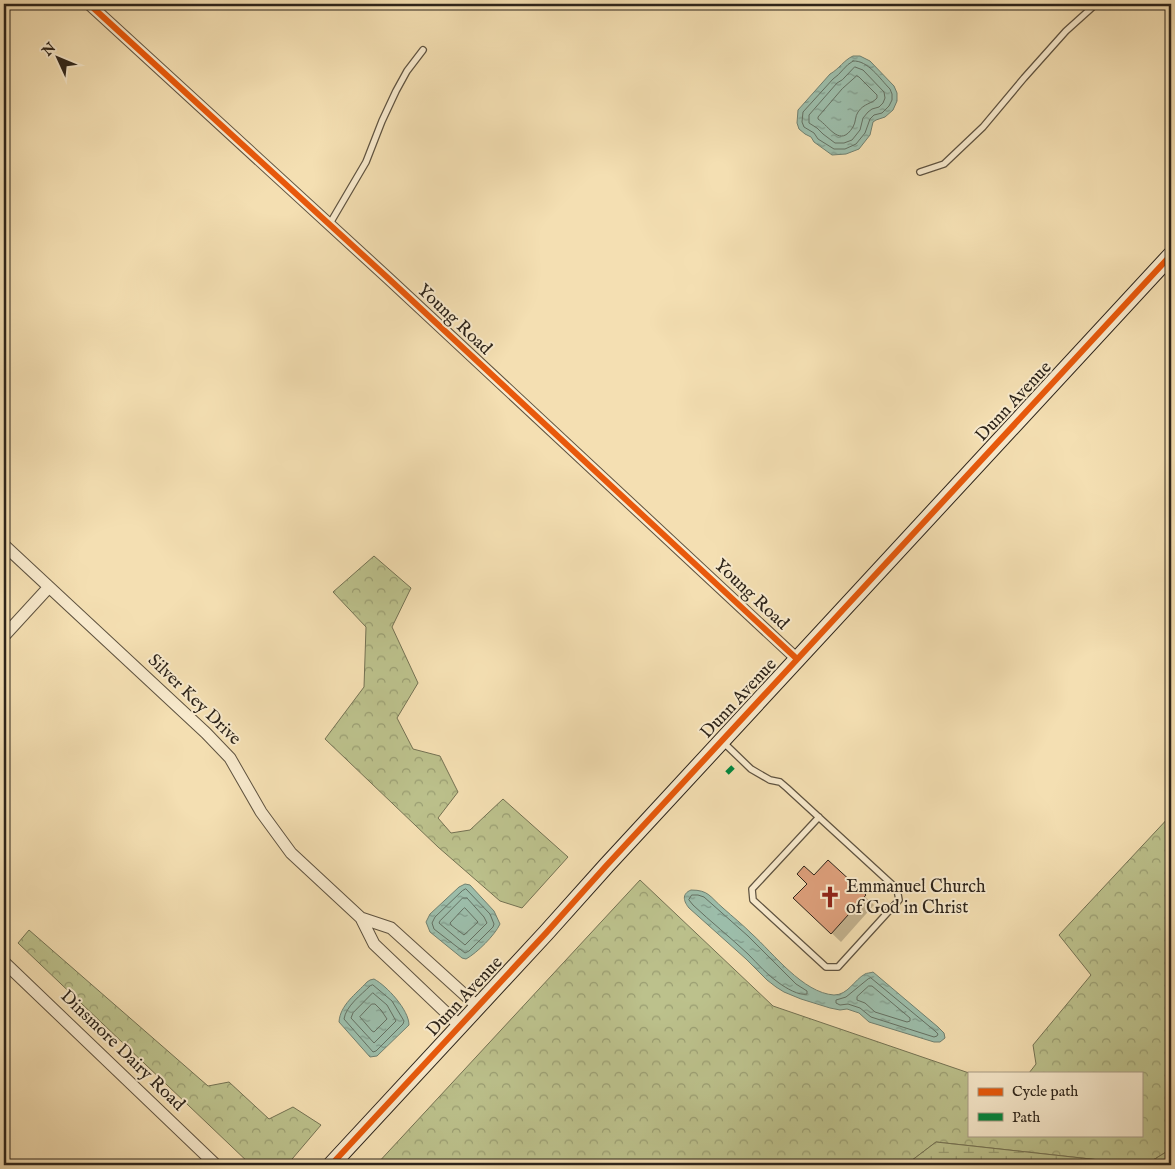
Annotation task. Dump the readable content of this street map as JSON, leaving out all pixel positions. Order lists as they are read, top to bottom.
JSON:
{
  "streets": {
    "main road": ["Dunn Avenue"],
    "street": ["Young Road", "Silver Key Drive", "Dinsmore Dairy Road"]
  },
  "crossings": [
    ["Young Road", "Dunn Avenue"],
    ["Dunn Avenue", "Silver Key Drive"]
  ],
  "places": {
    "church": ["Emmanuel Church of God in Christ"]
  },
  "legend": ["Cycle path", "Path"],
  "north": "top left"
}
